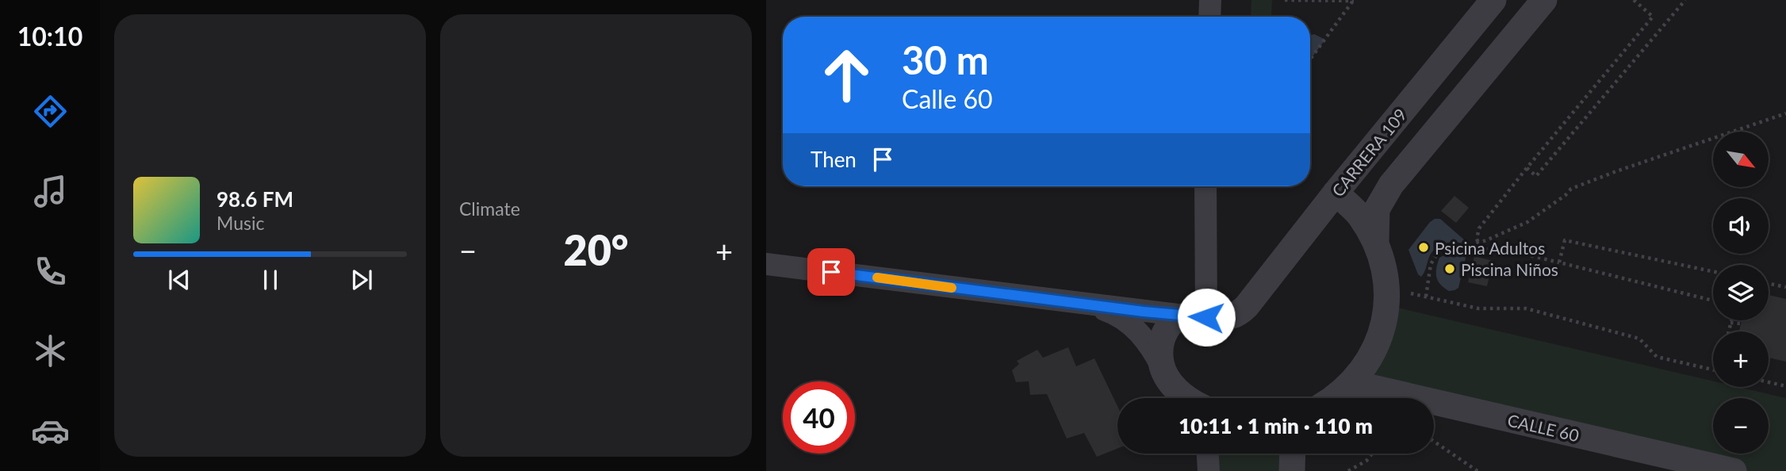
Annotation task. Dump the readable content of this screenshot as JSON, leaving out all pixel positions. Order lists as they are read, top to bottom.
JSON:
{
  "streets": {
    "street": ["CARRERA 109", "CALLE 60"]
  },
  "places": ["Psicina Adultos", "Piscina Niños"],
  "north": "bottom right",
  "page": {
    "tabs": "10:10",
    "tile": "Climate",
    "turn": ["30 m", "Calle 60"],
    "map_buttons": ["+", "−"],
    "then": "Then",
    "song": ["98.6 FM", "Music"],
    "heat": ["−", "20°", "+"],
    "limit": "40",
    "trip": "10:11 · 1 min · 110 m"
  }
}
